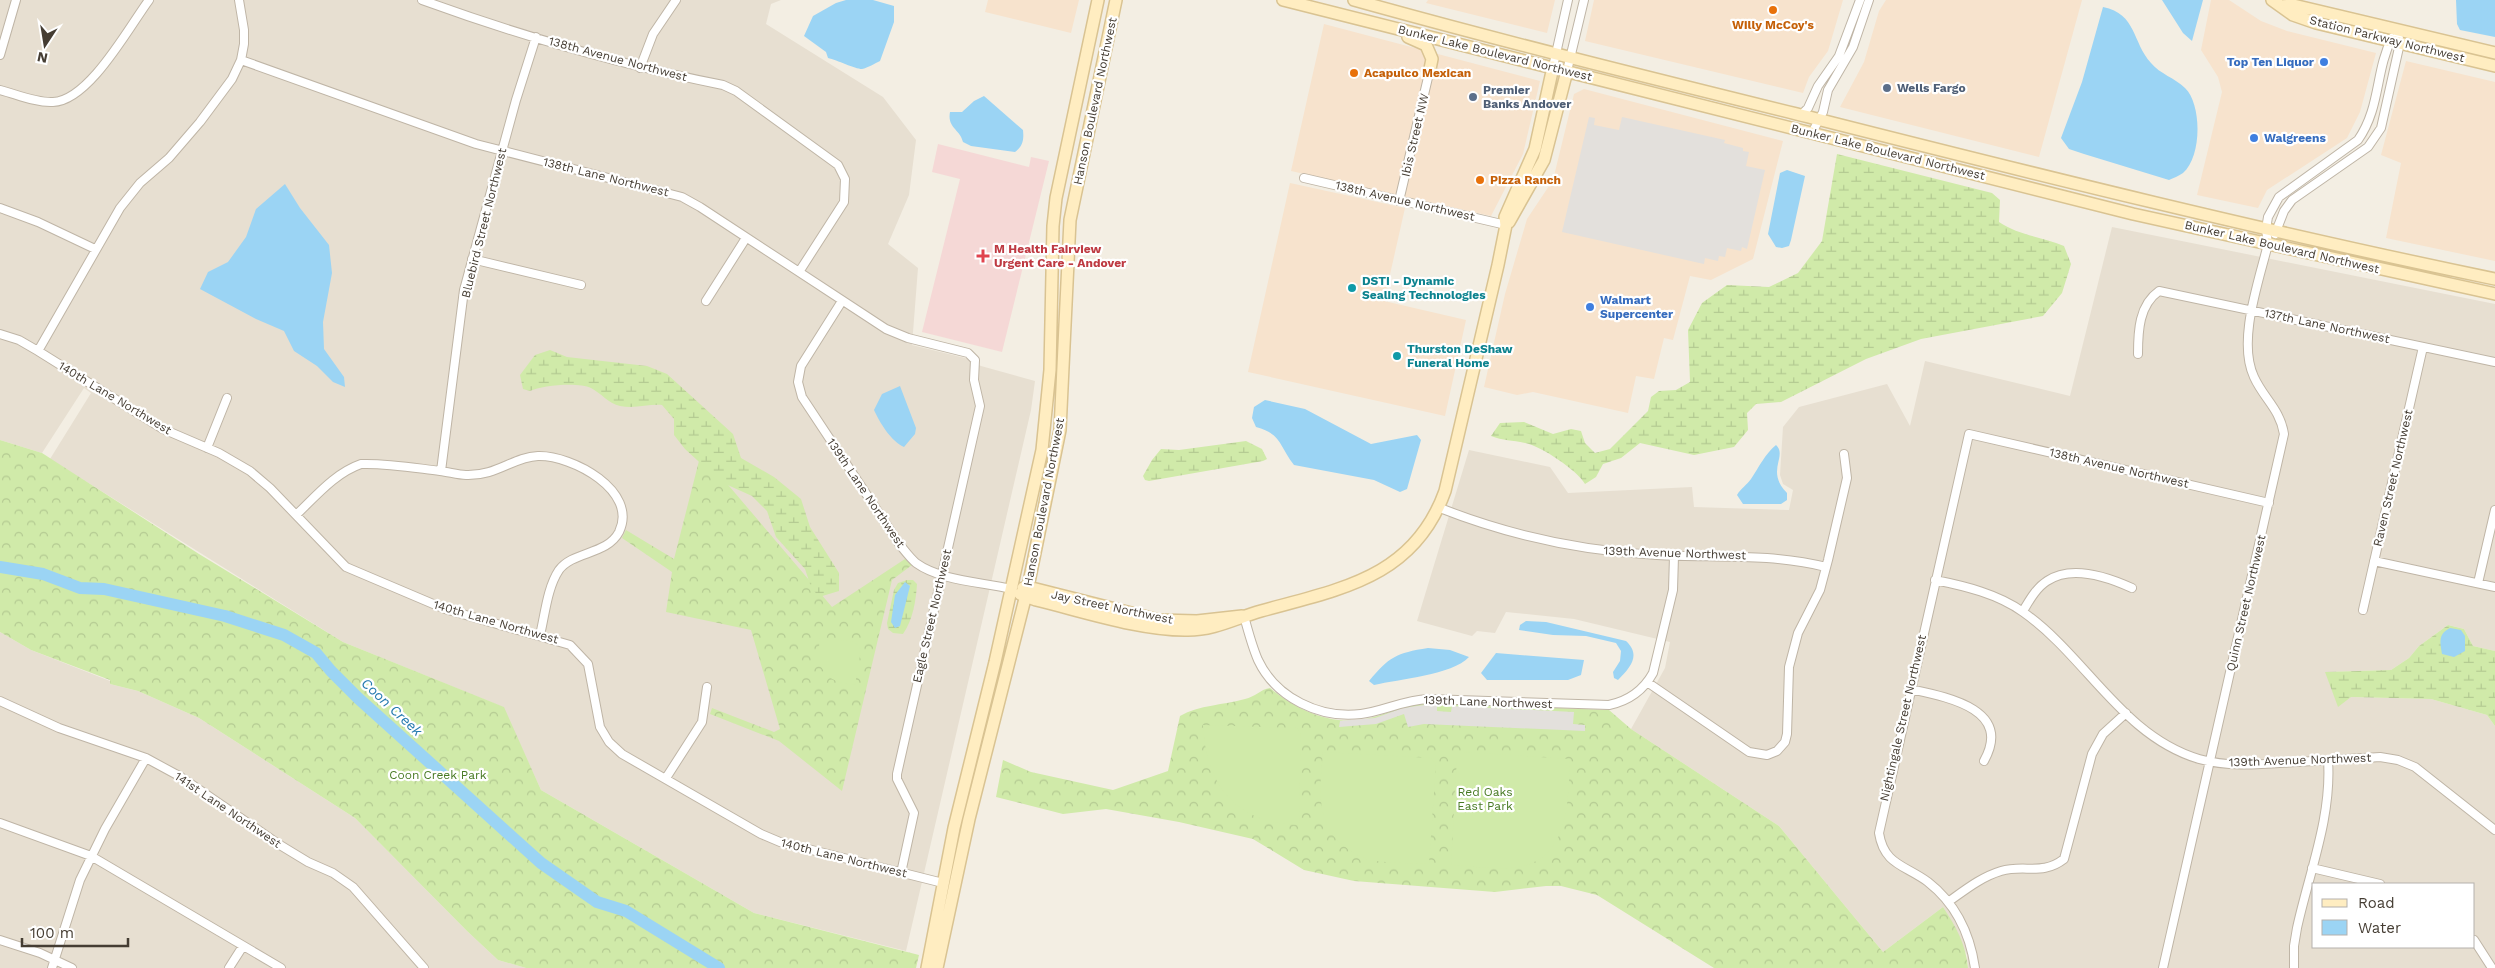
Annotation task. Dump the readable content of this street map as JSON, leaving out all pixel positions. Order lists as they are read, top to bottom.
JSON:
{
  "streets": {
    "main road": [
      "Station Parkway Northwest",
      "Bunker Lake Boulevard Northwest",
      "Hanson Boulevard Northwest",
      "Jay Street Northwest"
    ],
    "street": [
      "138th Avenue Northwest",
      "Ibis Street NW",
      "138th Lane Northwest",
      "Bluebird Street Northwest",
      "137th Lane Northwest",
      "140th Lane Northwest",
      "Raven Street Northwest",
      "139th Lane Northwest",
      "139th Avenue Northwest",
      "Quinn Street Northwest",
      "Eagle Street Northwest",
      "Nightingale Street Northwest",
      "141st Lane Northwest"
    ]
  },
  "crossings": [
    ["Station Parkway Northwest", "Quinn Street Northwest"],
    ["Bunker Lake Boulevard Northwest", "Quinn Street Northwest"],
    ["Bunker Lake Boulevard Northwest", "Jay Street Northwest"],
    ["138th Avenue Northwest", "Ibis Street NW"],
    ["138th Avenue Northwest", "138th Lane Northwest"],
    ["138th Avenue Northwest", "Bluebird Street Northwest"],
    ["138th Avenue Northwest", "Quinn Street Northwest"],
    ["138th Avenue Northwest", "Jay Street Northwest"],
    ["138th Avenue Northwest", "Nightingale Street Northwest"],
    ["Hanson Boulevard Northwest", "140th Lane Northwest"],
    ["Hanson Boulevard Northwest", "139th Lane Northwest"],
    ["Hanson Boulevard Northwest", "Jay Street Northwest"],
    ["138th Lane Northwest", "Bluebird Street Northwest"],
    ["138th Lane Northwest", "139th Lane Northwest"],
    ["138th Lane Northwest", "Eagle Street Northwest"],
    ["137th Lane Northwest", "Raven Street Northwest"],
    ["137th Lane Northwest", "Quinn Street Northwest"],
    ["140th Lane Northwest", "Eagle Street Northwest"],
    ["139th Lane Northwest", "Jay Street Northwest"],
    ["139th Lane Northwest", "Eagle Street Northwest"],
    ["139th Avenue Northwest", "Quinn Street Northwest"],
    ["139th Avenue Northwest", "Jay Street Northwest"],
    ["139th Avenue Northwest", "Nightingale Street Northwest"]
  ],
  "water": ["Coon Creek"],
  "parks": ["Coon Creek Park", "Red Oaks East Park"],
  "places": {
    "other": [
      "Willy McCoy's",
      "Top Ten Liquor",
      "Acapulco Mexican",
      "Wells Fargo",
      "Premier Banks Andover",
      "Walgreens",
      "Pizza Ranch",
      "DSTI - Dynamic Sealing Technologies",
      "Walmart Supercenter",
      "Thurston DeShaw Funeral Home"
    ],
    "health": ["M Health Fairview Urgent Care - Andover"]
  },
  "legend": ["Road", "Water"],
  "scale_bar": "100 m",
  "north": "bottom"
}
